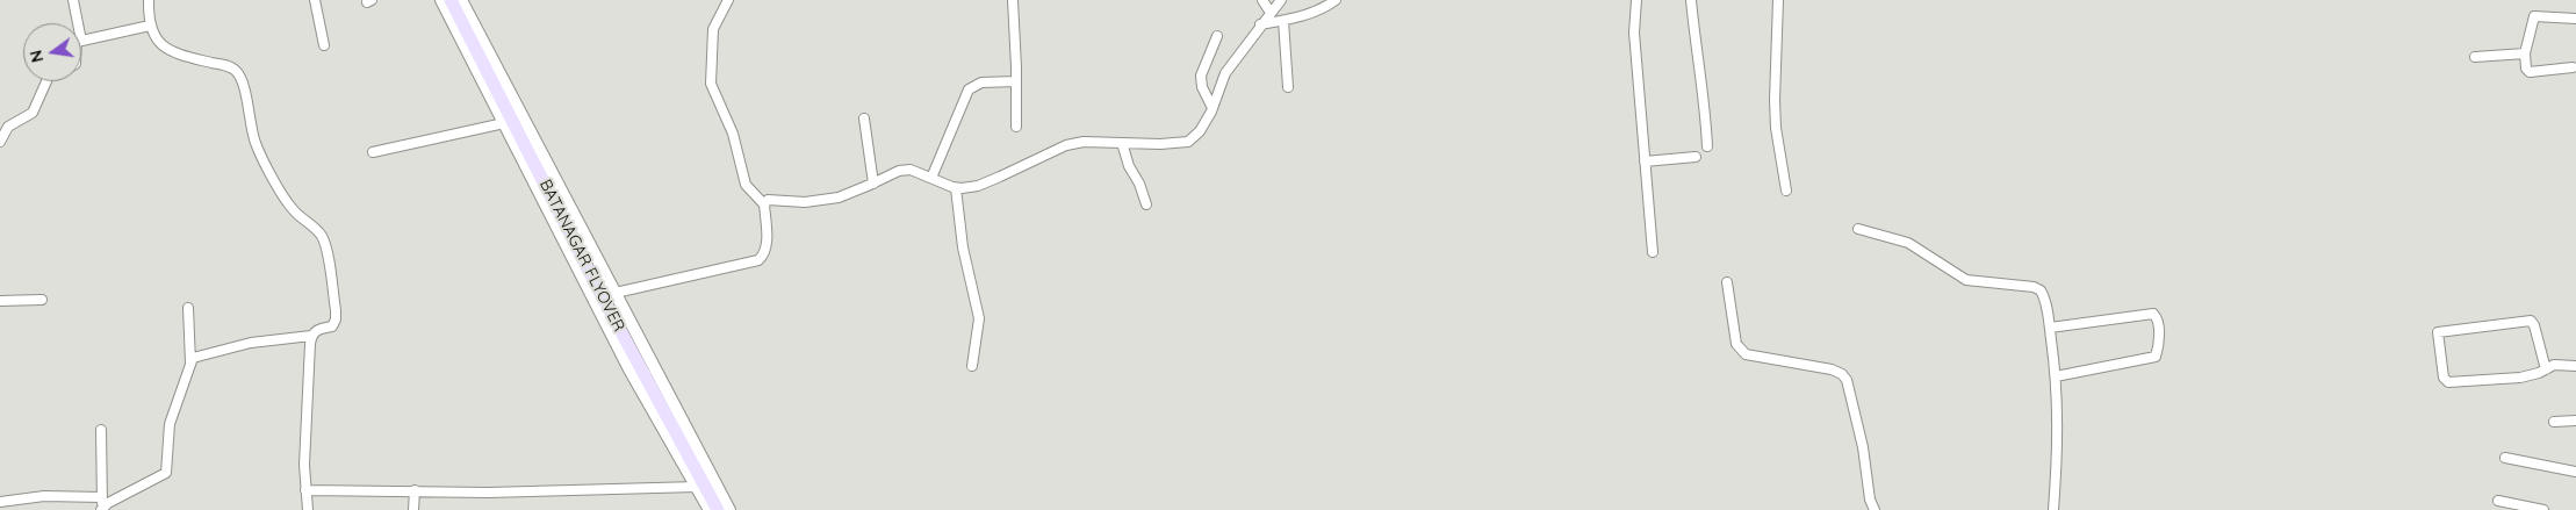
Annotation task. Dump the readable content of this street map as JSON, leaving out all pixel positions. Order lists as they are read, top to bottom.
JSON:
{
  "streets": {
    "main road": ["BATANAGAR FLYOVER"]
  },
  "north": "left"
}
